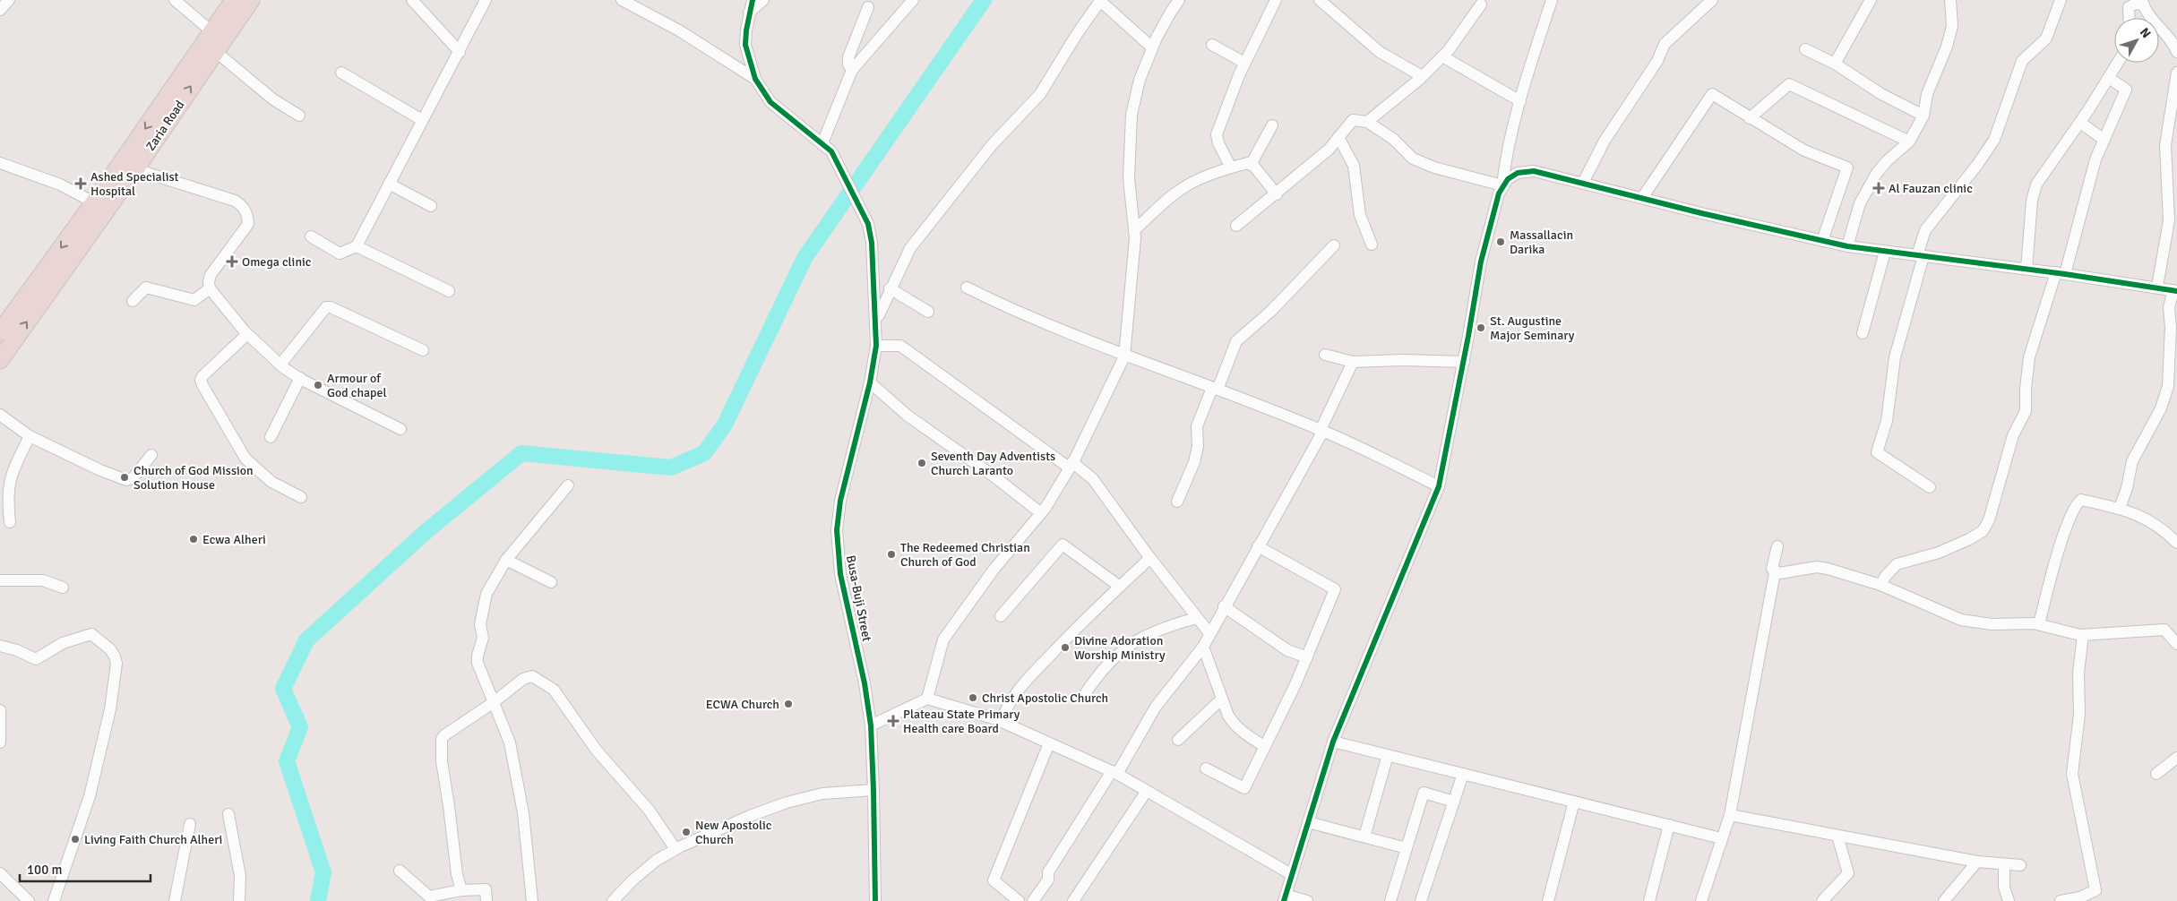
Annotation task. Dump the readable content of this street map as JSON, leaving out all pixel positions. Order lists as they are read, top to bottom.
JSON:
{
  "streets": {
    "highway": ["Zaria Road"],
    "street": ["Busa-Buji Street"]
  },
  "places": {
    "health": [
      "Ashed Specialist Hospital",
      "Al Fauzan clinic",
      "Omega clinic",
      "Plateau State Primary Health care Board"
    ],
    "other": [
      "Massallacin Darika",
      "St. Augustine Major Seminary",
      "Armour of God chapel",
      "Seventh Day Adventists Church Laranto",
      "Church of God Mission Solution House",
      "Ecwa Alheri",
      "The Redeemed Christian Church of God",
      "Divine Adoration Worship Ministry",
      "Christ Apostolic Church",
      "ECWA Church",
      "New Apostolic Church",
      "Living Faith Church Alheri"
    ]
  },
  "scale_bar": "100 m",
  "north": "top right"
}
